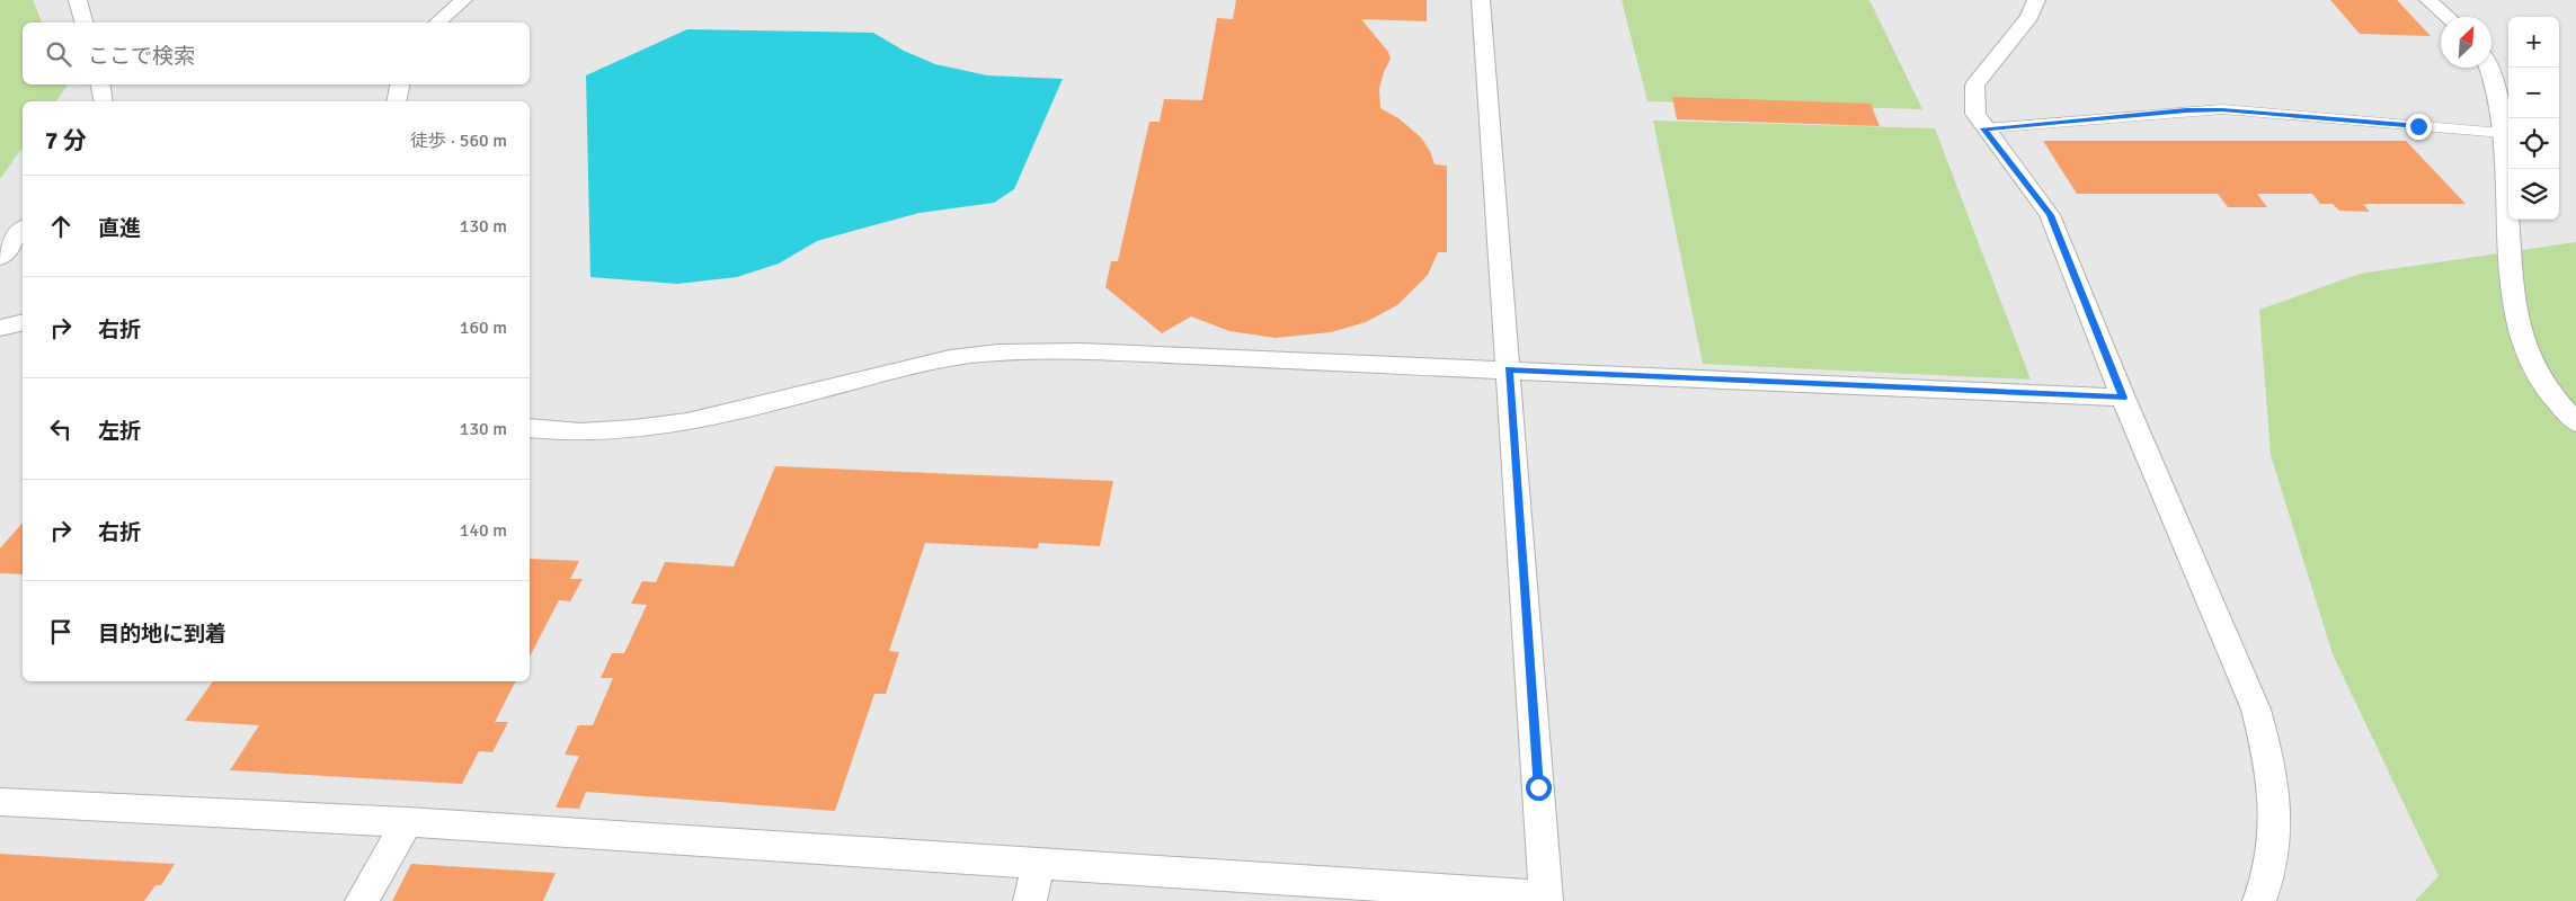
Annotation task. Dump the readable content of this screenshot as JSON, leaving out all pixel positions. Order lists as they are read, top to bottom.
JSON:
{
  "north": "top right",
  "page": {
    "map_buttons": ["+", "−"],
    "search": "ここで検索",
    "heading": ["7 分", "徒歩 · 560 m"],
    "list": [
      ["直進", "130 m"],
      ["右折", "160 m"],
      ["左折", "130 m"],
      ["右折", "140 m"],
      "目的地に到着"
    ]
  }
}
